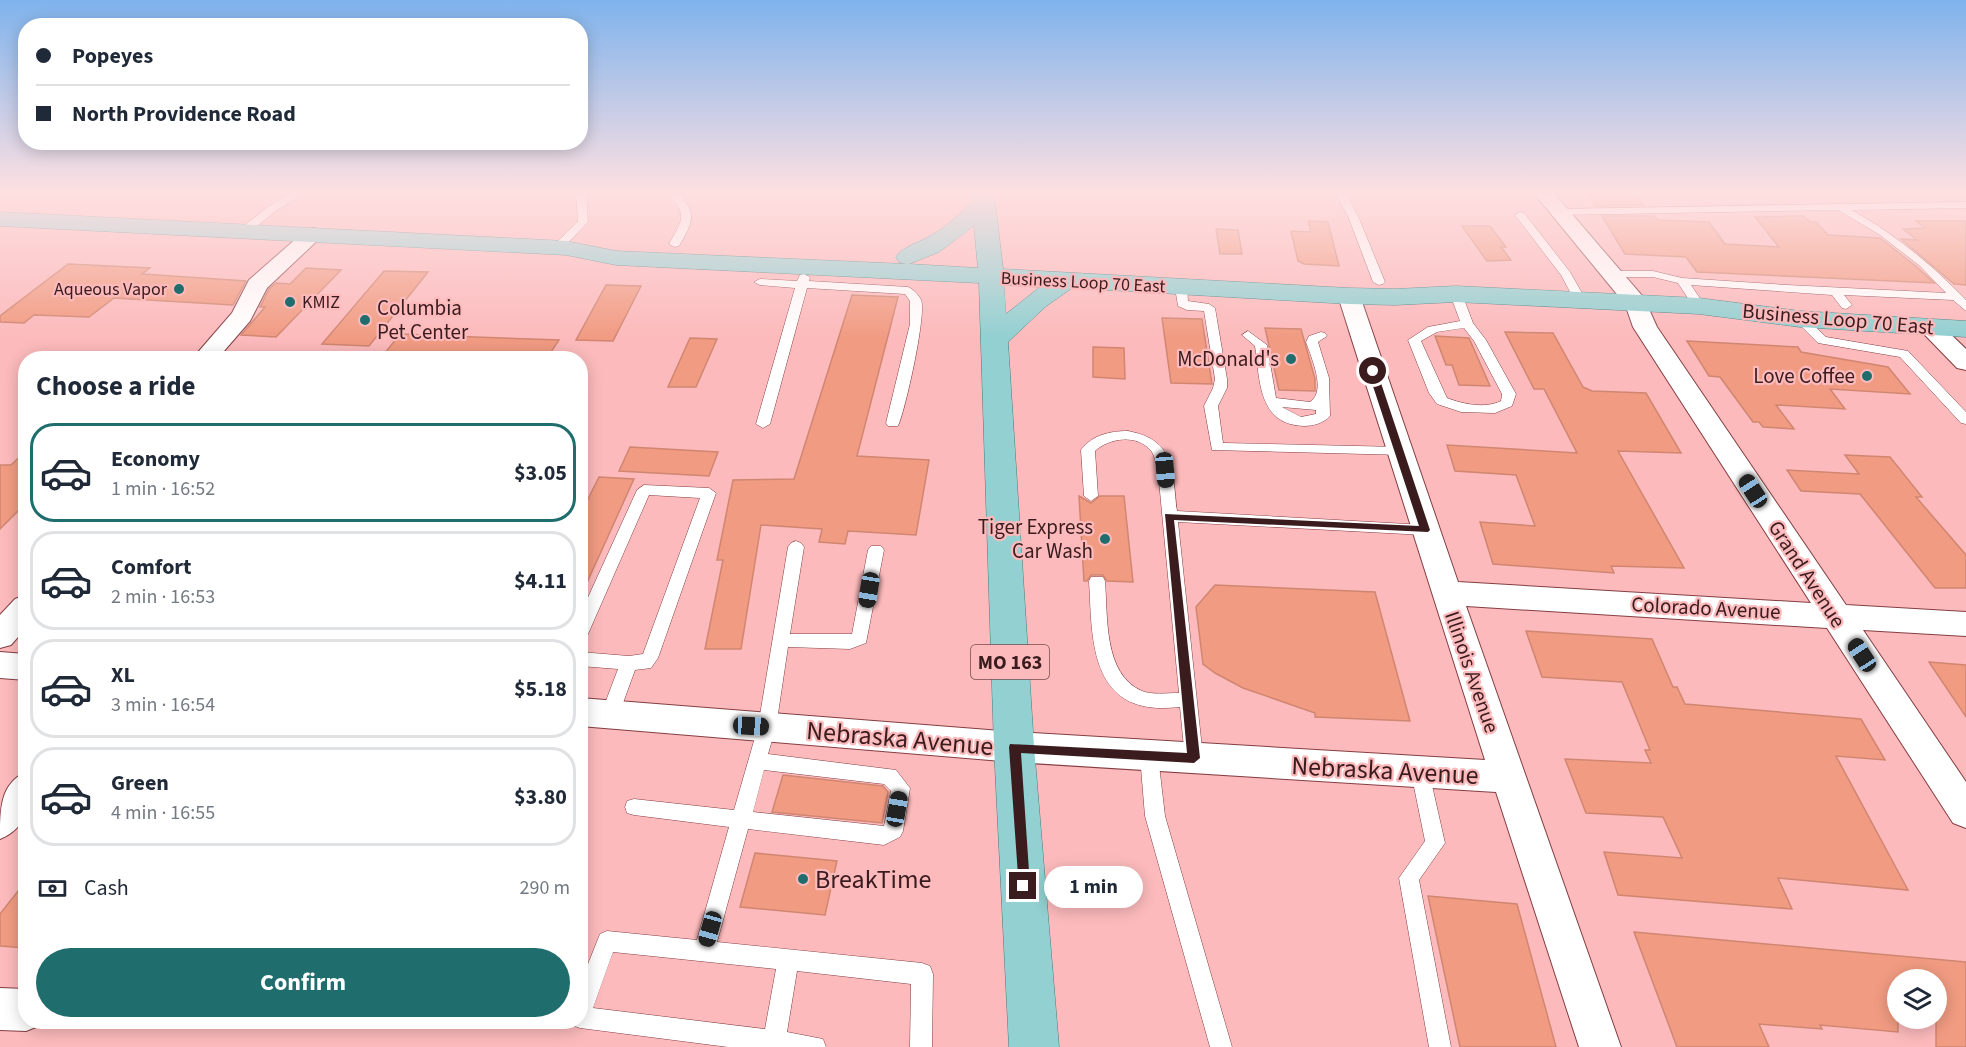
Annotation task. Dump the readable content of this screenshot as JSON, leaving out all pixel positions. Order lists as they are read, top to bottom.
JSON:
{
  "streets": {
    "main road": ["Business Loop 70 East", "MO 163"],
    "street": [
      "Grand Avenue",
      "Colorado Avenue",
      "Illinois Avenue",
      "Nebraska Avenue"
    ]
  },
  "crossings": [
    ["Business Loop 70 East", "Grand Avenue"],
    ["Business Loop 70 East", "MO 163"],
    ["Business Loop 70 East", "Illinois Avenue"],
    ["Grand Avenue", "Colorado Avenue"],
    ["Colorado Avenue", "Illinois Avenue"],
    ["MO 163", "Nebraska Avenue"],
    ["Illinois Avenue", "Nebraska Avenue"]
  ],
  "places": [
    "Aqueous Vapor",
    "KMIZ",
    "Columbia Pet Center",
    "McDonald's",
    "Love Coffee",
    "Tiger Express Car Wash",
    "BreakTime"
  ],
  "page": {
    "banner": ["Popeyes", "North Providence Road"],
    "heading": "Choose a ride",
    "list": [
      {
        "name": "Economy",
        "note": "1 min · 16:52",
        "value": "$3.05"
      },
      {
        "name": "Comfort",
        "note": "2 min · 16:53",
        "value": "$4.11"
      },
      {
        "name": "XL",
        "note": "3 min · 16:54",
        "value": "$5.18"
      },
      {
        "name": "Green",
        "note": "4 min · 16:55",
        "value": "$3.80"
      }
    ],
    "pay": ["Cash", "290 m"],
    "bubble": "1 min",
    "buttons": "Confirm"
  }
}
